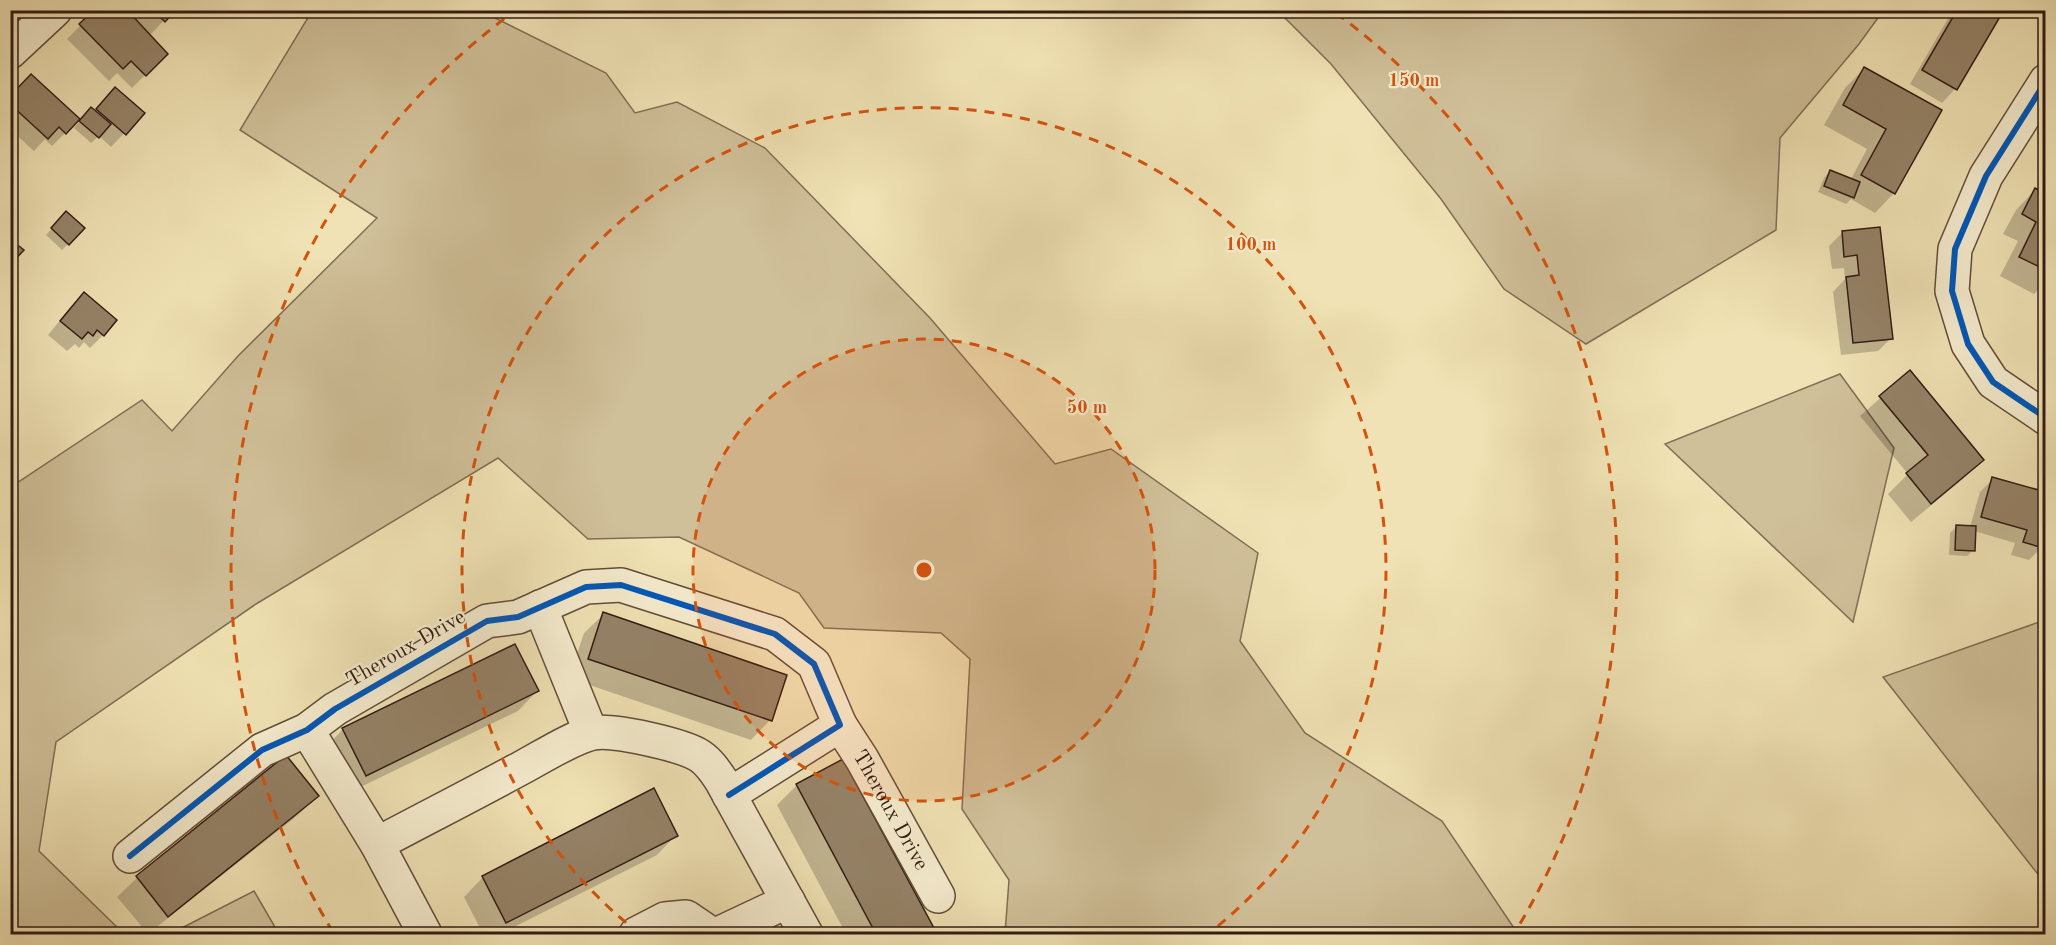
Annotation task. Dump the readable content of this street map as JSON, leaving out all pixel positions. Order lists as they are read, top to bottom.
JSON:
{
  "streets": {
    "street": ["Theroux Drive"]
  },
  "rings": ["150 m", "100 m", "50 m"]
}
